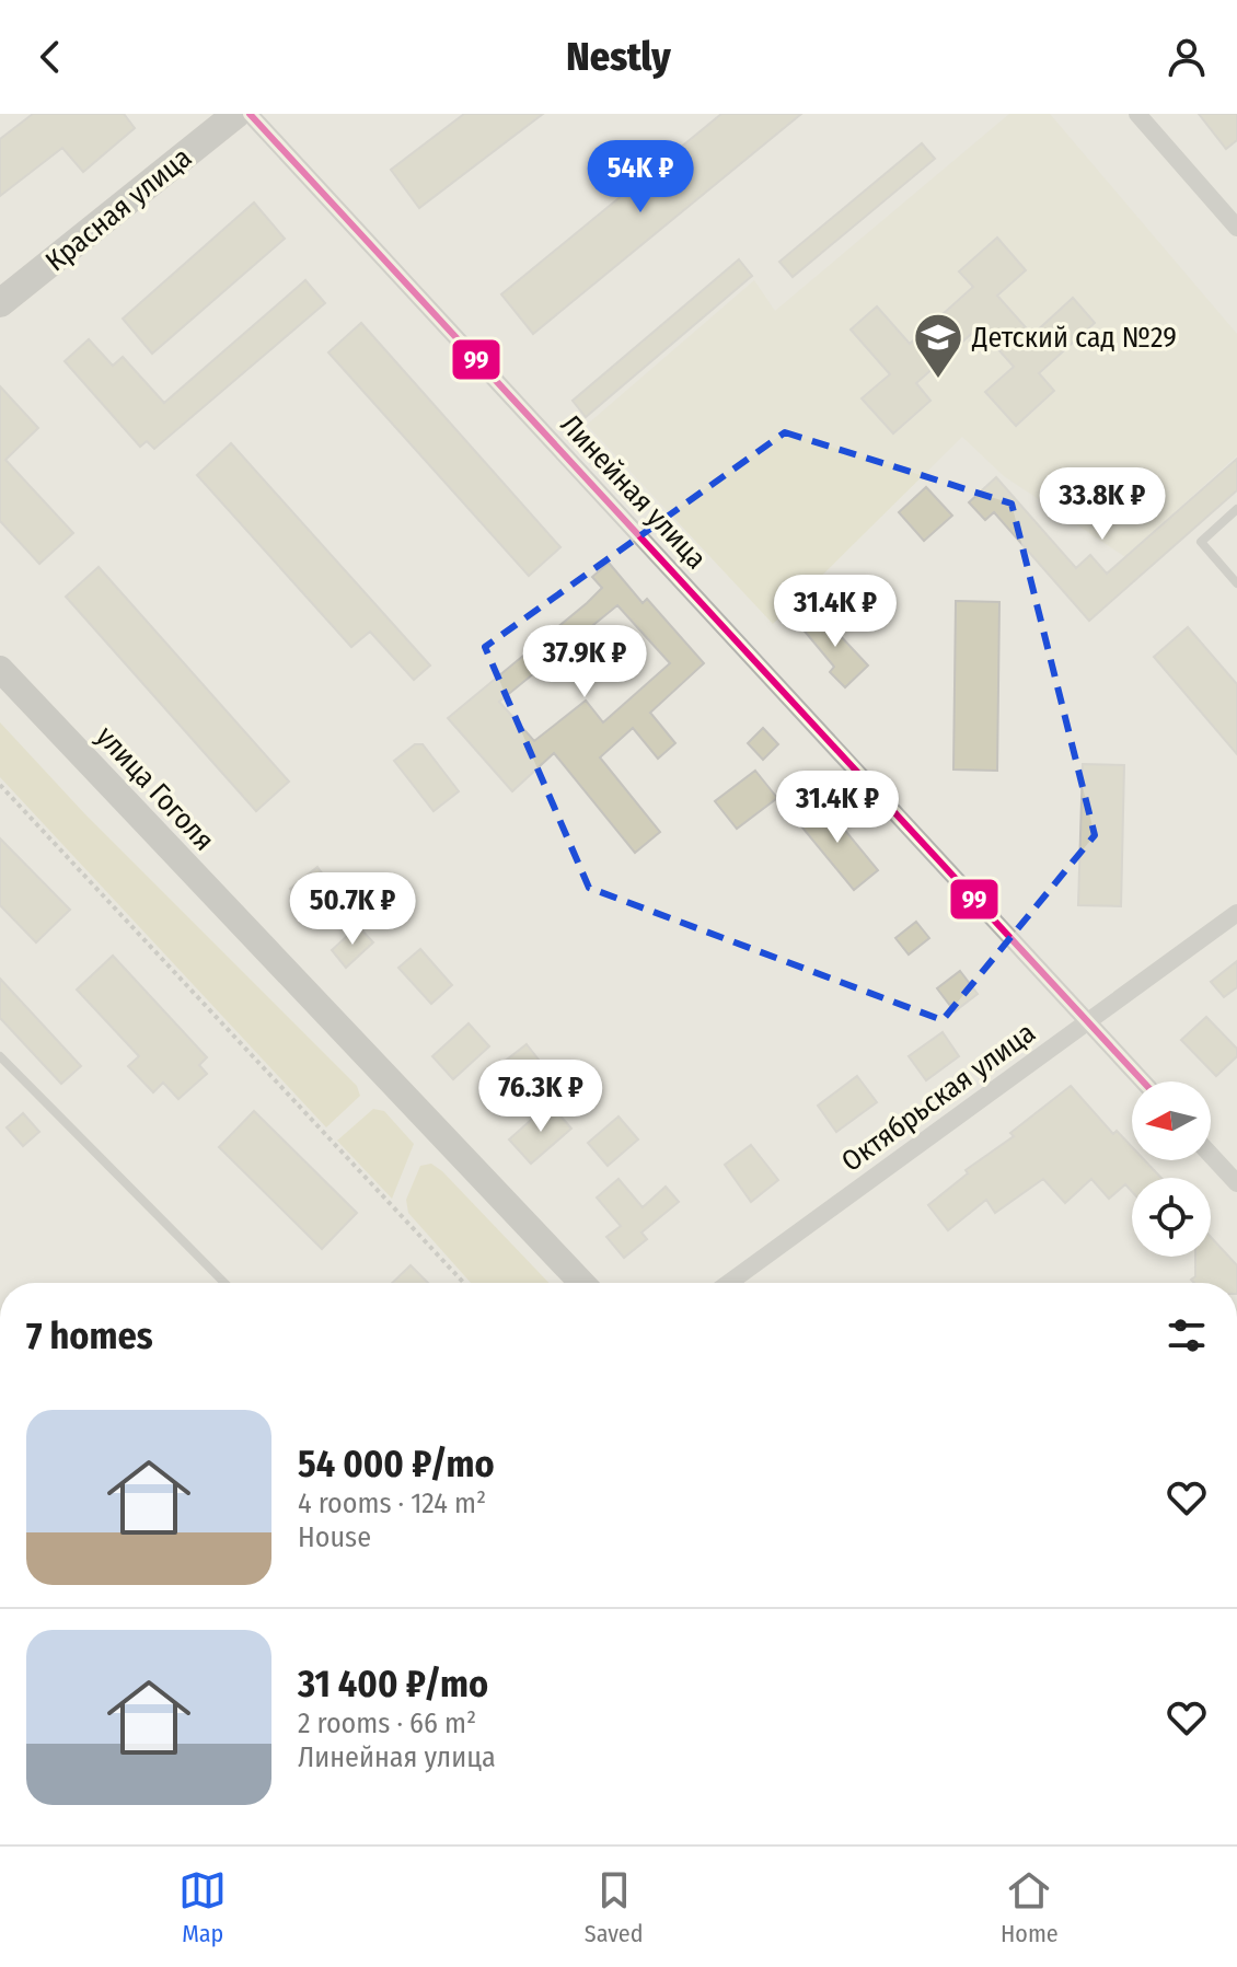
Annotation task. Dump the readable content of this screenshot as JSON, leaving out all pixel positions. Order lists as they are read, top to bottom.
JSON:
{
  "streets": {
    "main road": ["Красная улица"],
    "street": ["Линейная улица", "улица Гоголя", "Октябрьская улица"]
  },
  "crossings": [
    ["Линейная улица", "Октябрьская улица"]
  ],
  "places": {
    "school or university": ["Детский сад №29"]
  },
  "lines": ["transit line 99"],
  "north": "left",
  "page": {
    "header": "Nestly",
    "price": [
      "54K ₽",
      "33.8K ₽",
      "31.4K ₽",
      "37.9K ₽",
      "31.4K ₽",
      "50.7K ₽",
      "76.3K ₽"
    ],
    "heading": "7 homes",
    "list": [
      {
        "name": "54 000 ₽/mo",
        "note": "4 rooms · 124 m² · House"
      },
      {
        "name": "31 400 ₽/mo",
        "note": "2 rooms · 66 m² · Линейная улица"
      }
    ],
    "tabs": ["Map", "Saved", "Home"]
  }
}
